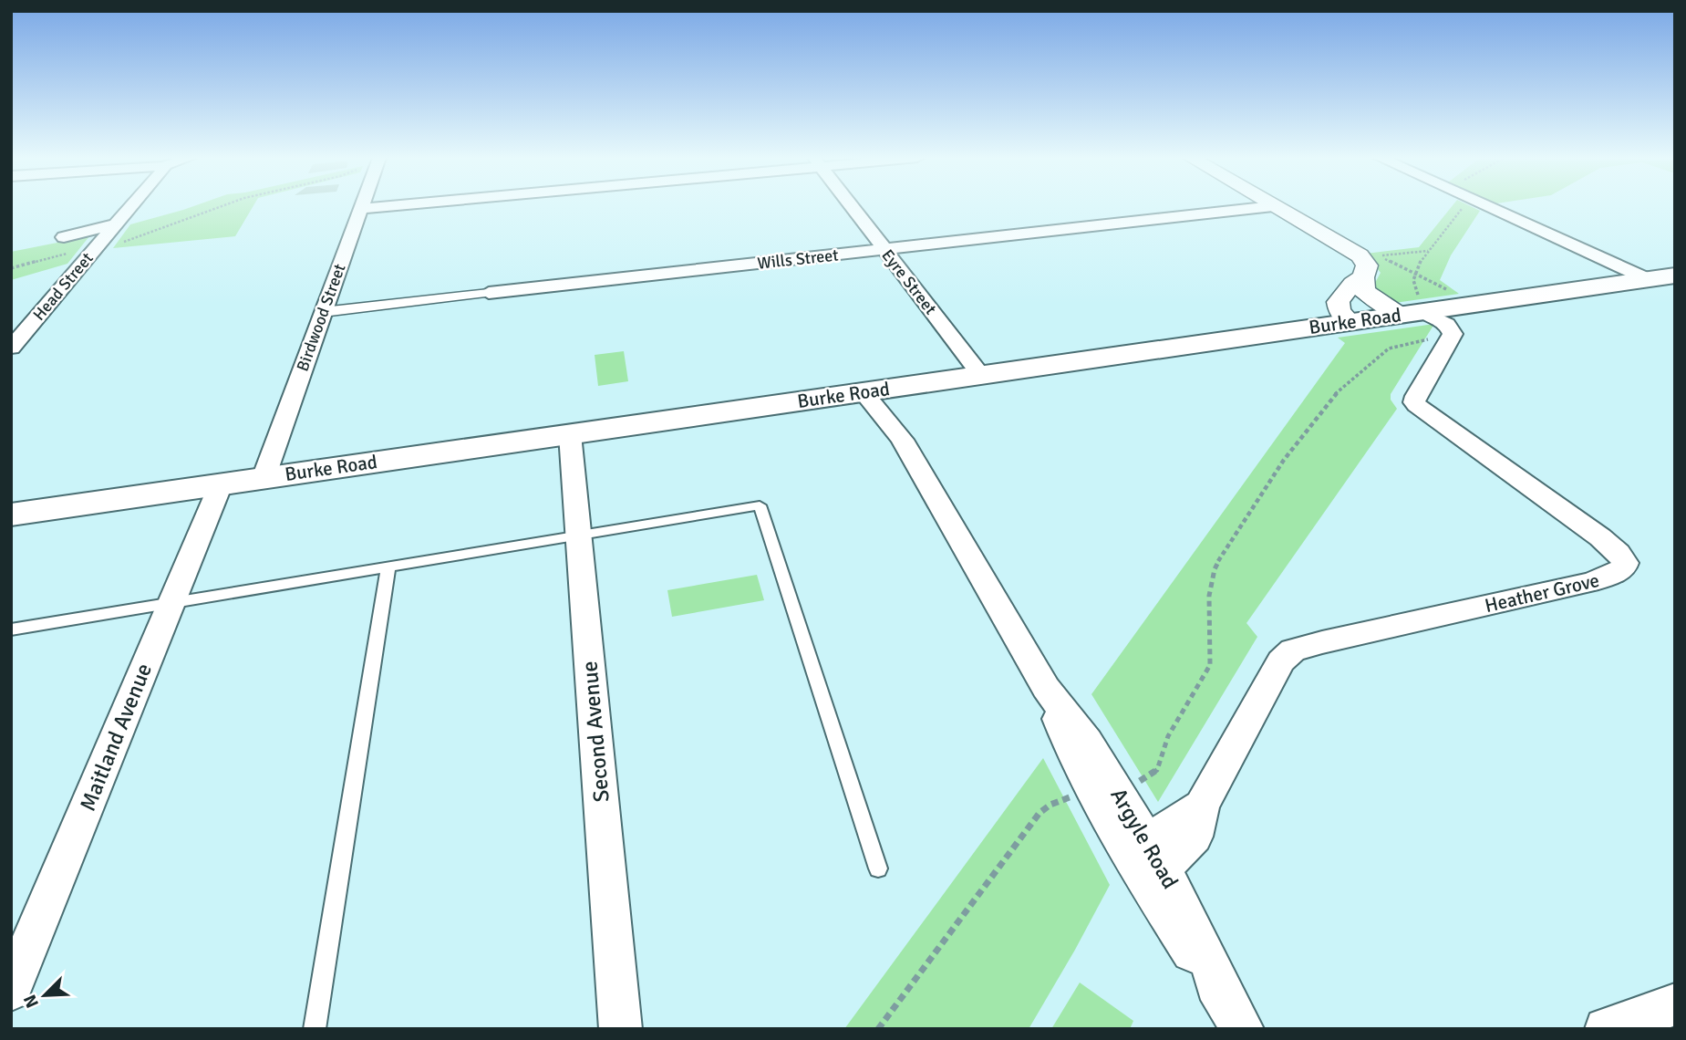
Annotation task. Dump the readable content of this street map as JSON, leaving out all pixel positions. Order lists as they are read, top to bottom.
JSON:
{
  "streets": {
    "main road": ["Burke Road"],
    "street": [
      "Wills Street",
      "Eyre Street",
      "Head Street",
      "Birdwood Street",
      "Heather Grove",
      "Second Avenue",
      "Maitland Avenue",
      "Argyle Road"
    ]
  },
  "crossings": [
    ["Wills Street", "Eyre Street"],
    ["Wills Street", "Birdwood Street"],
    ["Eyre Street", "Burke Road"],
    ["Birdwood Street", "Burke Road"],
    ["Burke Road", "Second Avenue"],
    ["Burke Road", "Maitland Avenue"],
    ["Burke Road", "Argyle Road"],
    ["Heather Grove", "Argyle Road"]
  ],
  "north": "bottom left"
}
